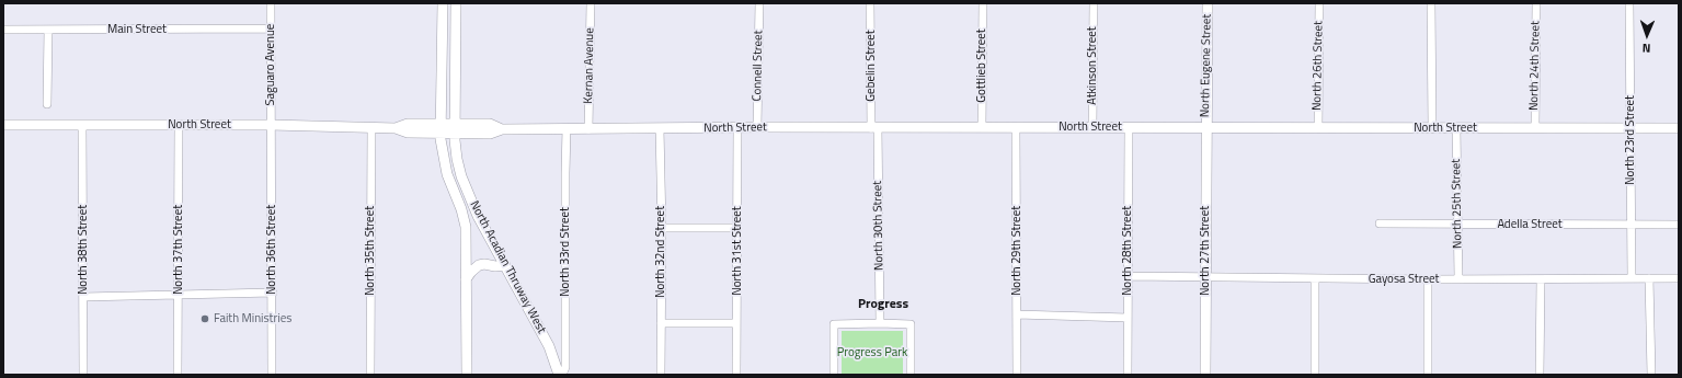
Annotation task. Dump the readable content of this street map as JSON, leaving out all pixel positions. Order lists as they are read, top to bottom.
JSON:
{
  "streets": {
    "street": [
      "Main Street",
      "Saguaro Avenue",
      "Kernan Avenue",
      "Connell Street",
      "Gebelin Street",
      "Gottlieb Street",
      "Atkinson Street",
      "North Eugene Street",
      "North 26th Street",
      "North 24th Street",
      "North Street",
      "North 23rd Street",
      "North 25th Street",
      "Adella Street",
      "North 30th Street",
      "North 38th Street",
      "North 37th Street",
      "North 36th Street",
      "North 35th Street",
      "North 31st Street",
      "North 29th Street",
      "North 28th Street",
      "North 27th Street",
      "North 33rd Street",
      "North 32nd Street",
      "North Acadian Thruway West",
      "Gayosa Street"
    ]
  },
  "crossings": [
    ["Main Street", "Saguaro Avenue"],
    ["Saguaro Avenue", "North Street"],
    ["Saguaro Avenue", "North 36th Street"],
    ["Kernan Avenue", "North Street"],
    ["Connell Street", "North Street"],
    ["Gebelin Street", "North Street"],
    ["Gebelin Street", "North 30th Street"],
    ["Gottlieb Street", "North Street"],
    ["Atkinson Street", "North Street"],
    ["North Eugene Street", "North Street"],
    ["North Eugene Street", "North 27th Street"],
    ["North 26th Street", "North Street"],
    ["North 24th Street", "North Street"],
    ["North Street", "North 23rd Street"],
    ["North Street", "North 25th Street"],
    ["North Street", "North 30th Street"],
    ["North Street", "North 38th Street"],
    ["North Street", "North 37th Street"],
    ["North Street", "North 36th Street"],
    ["North Street", "North 35th Street"],
    ["North Street", "North 31st Street"],
    ["North Street", "North 29th Street"],
    ["North Street", "North 28th Street"],
    ["North Street", "North 27th Street"],
    ["North Street", "North 33rd Street"],
    ["North Street", "North 32nd Street"],
    ["North Street", "North Acadian Thruway West"],
    ["North 23rd Street", "Adella Street"],
    ["North 23rd Street", "Gayosa Street"],
    ["North 25th Street", "Adella Street"],
    ["North 25th Street", "Gayosa Street"],
    ["North 28th Street", "Gayosa Street"],
    ["North 27th Street", "Gayosa Street"]
  ],
  "districts": ["Progress"],
  "parks": ["Progress Park"],
  "places": ["Faith Ministries"],
  "north": "bottom"
}
